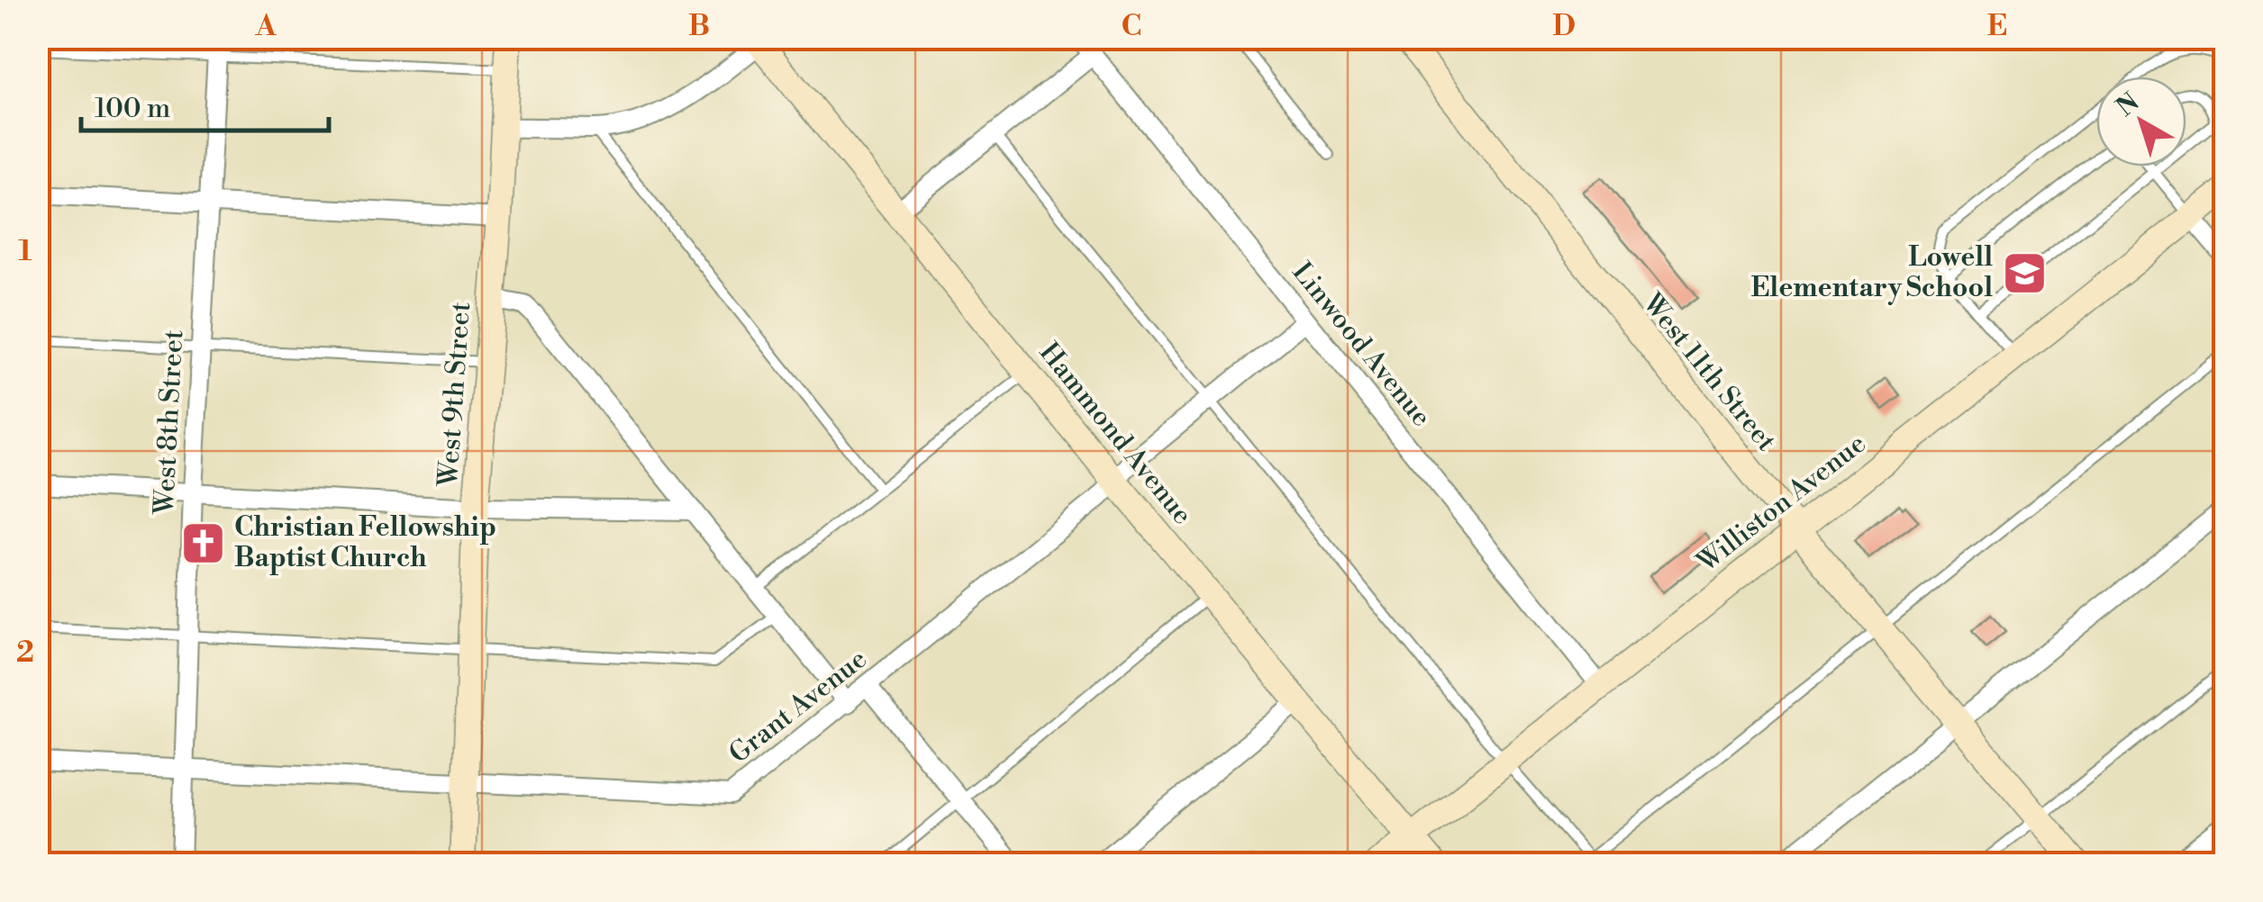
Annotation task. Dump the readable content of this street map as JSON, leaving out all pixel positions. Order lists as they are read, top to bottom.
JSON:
{
  "streets": {
    "main road": [
      "West 11th Street",
      "West 9th Street",
      "Hammond Avenue",
      "Williston Avenue"
    ],
    "street": ["Linwood Avenue", "West 8th Street", "Grant Avenue"]
  },
  "crossings": [
    ["Linwood Avenue", "Williston Avenue"],
    ["Linwood Avenue", "Grant Avenue"],
    ["West 11th Street", "Williston Avenue"],
    ["West 9th Street", "Grant Avenue"],
    ["West 8th Street", "Grant Avenue"],
    ["Hammond Avenue", "Williston Avenue"],
    ["Hammond Avenue", "Grant Avenue"]
  ],
  "places": {
    "school or university": ["Lowell Elementary School"],
    "church": ["Christian Fellowship Baptist Church"]
  },
  "scale_bar": "100 m",
  "north": "top left",
  "grid": {
    "columns": [
      "A",
      "B",
      "C",
      "D",
      "E"
    ],
    "rows": ["1", "2"]
  }
}
